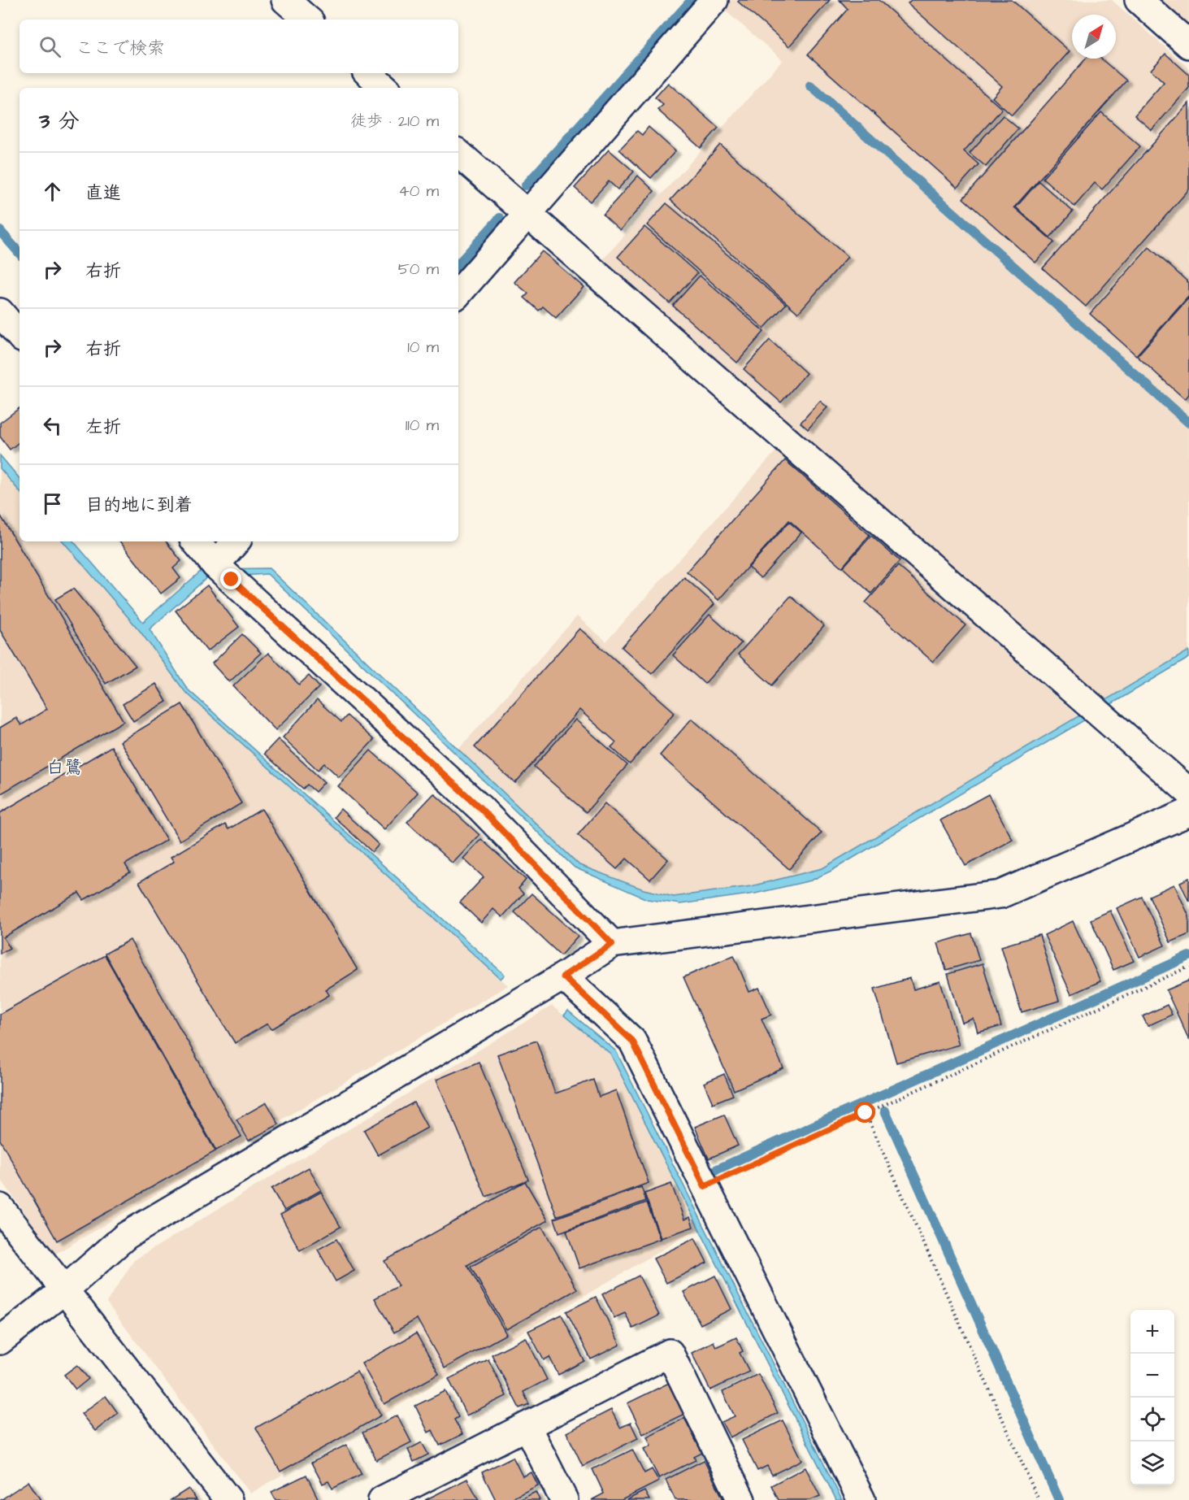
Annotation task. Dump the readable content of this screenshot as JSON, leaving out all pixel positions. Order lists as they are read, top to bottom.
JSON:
{
  "districts": ["白鷺"],
  "north": "top right",
  "page": {
    "search": "ここで検索",
    "heading": ["3 分", "徒歩 · 210 m"],
    "list": [
      ["直進", "40 m"],
      ["右折", "50 m"],
      ["右折", "10 m"],
      ["左折", "110 m"],
      "目的地に到着"
    ],
    "map_buttons": ["+", "−"]
  }
}
